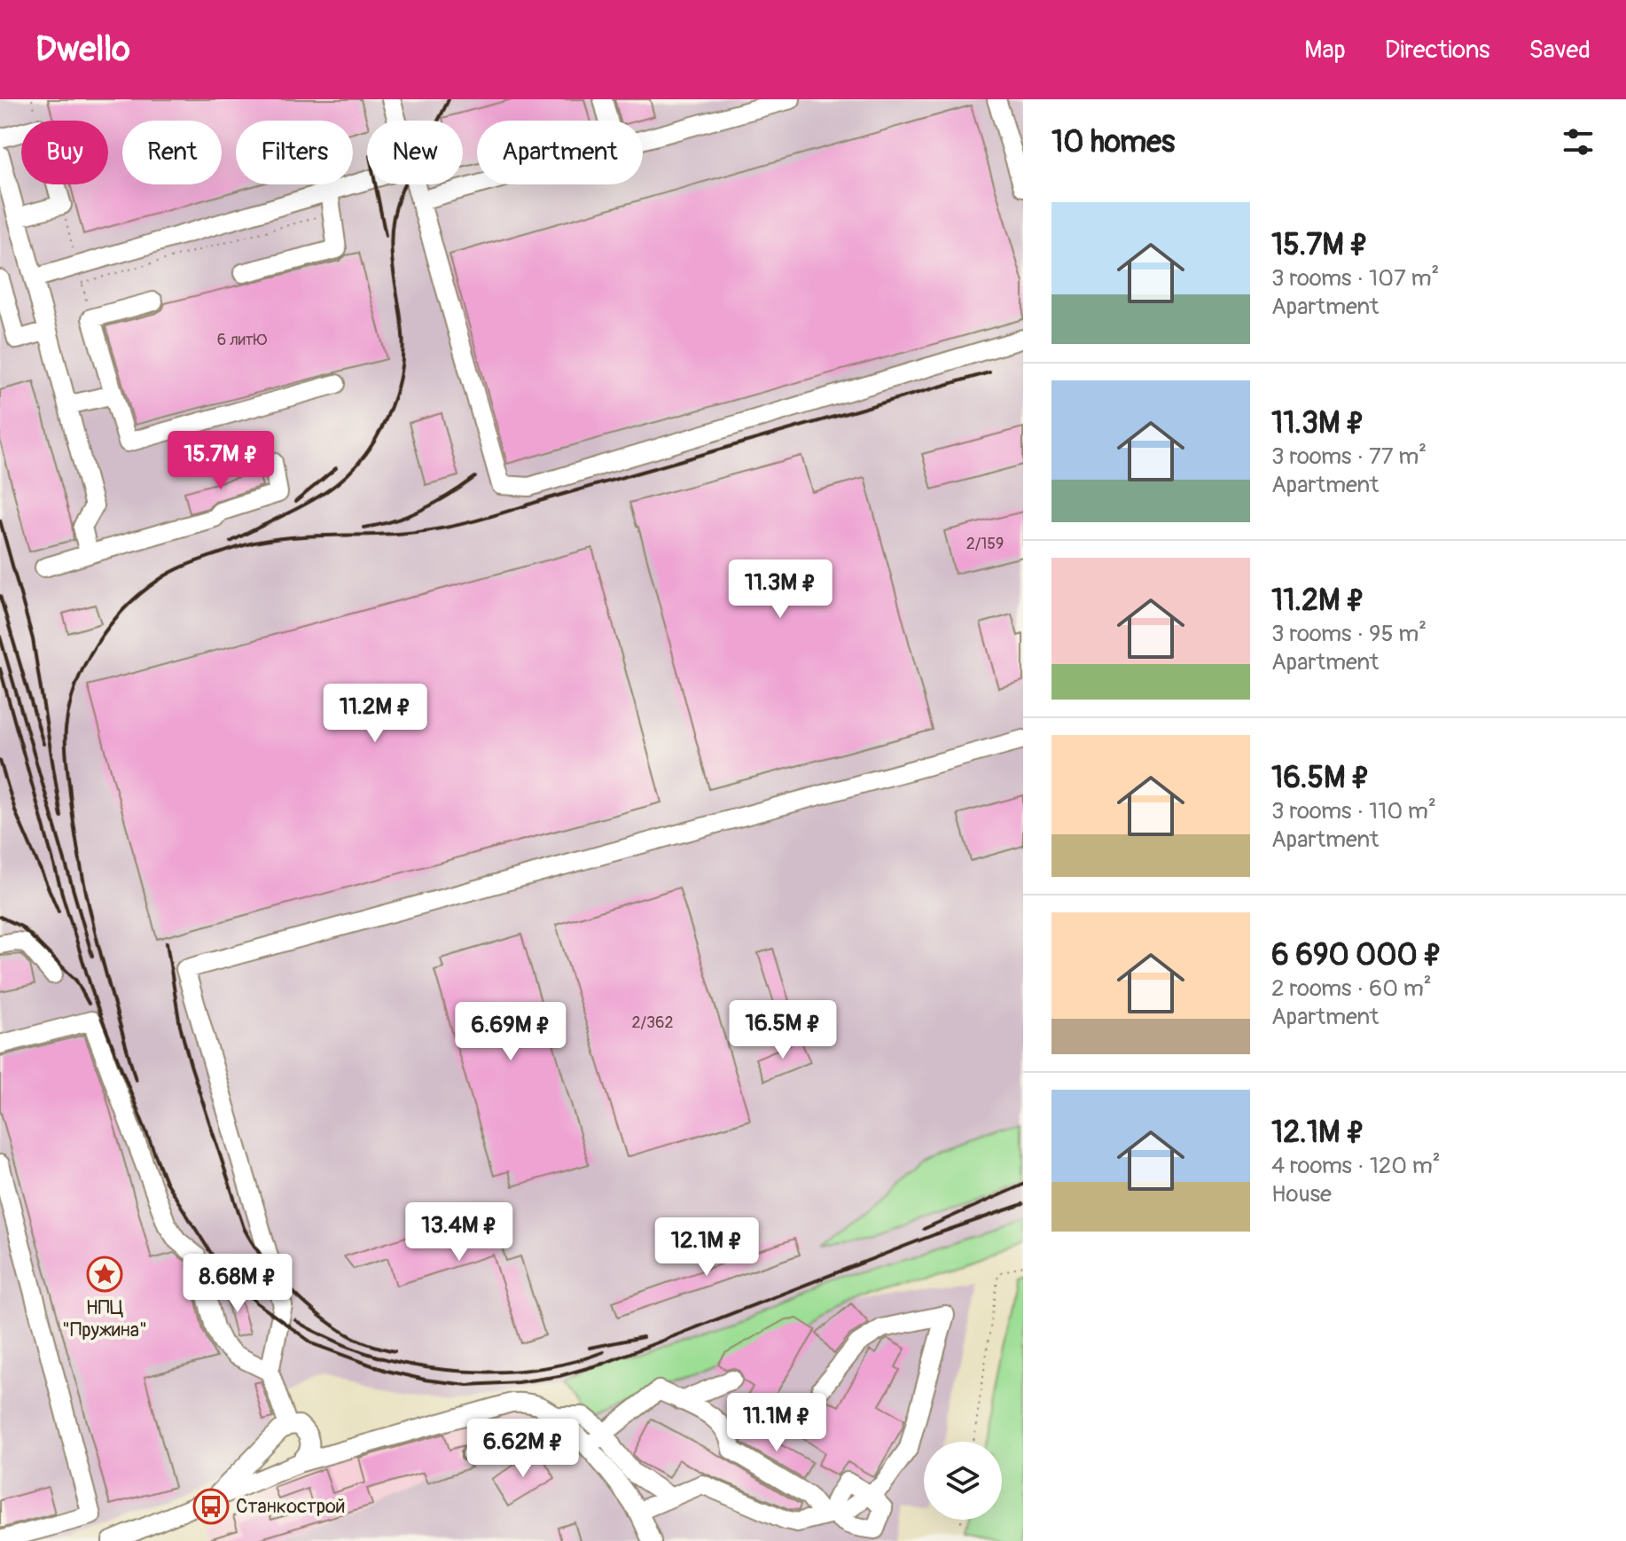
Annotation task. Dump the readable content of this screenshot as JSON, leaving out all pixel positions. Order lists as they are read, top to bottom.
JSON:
{
  "places": {
    "place": ["НПЦ \"Пружина\""],
    "bus stop": ["Станкострой"]
  },
  "house_numbers": ["6 литЮ", "2/159", "2/362"],
  "page": {
    "header": "Dwello",
    "nav": ["Map", "Directions", "Saved"],
    "heading": "10 homes",
    "chip": [
      "Buy",
      "Rent",
      "Filters",
      "New",
      "Apartment"
    ],
    "list": [
      {
        "name": "15.7M ₽",
        "note": "3 rooms · 107 m² · Apartment"
      },
      {
        "name": "11.3M ₽",
        "note": "3 rooms · 77 m² · Apartment"
      },
      {
        "name": "11.2M ₽",
        "note": "3 rooms · 95 m² · Apartment"
      },
      {
        "name": "16.5M ₽",
        "note": "3 rooms · 110 m² · Apartment"
      },
      {
        "name": "6 690 000 ₽",
        "note": "2 rooms · 60 m² · Apartment"
      },
      {
        "name": "12.1M ₽",
        "note": "4 rooms · 120 m² · House"
      }
    ],
    "price": [
      "15.7M ₽",
      "11.3M ₽",
      "11.2M ₽",
      "16.5M ₽",
      "6.69M ₽",
      "13.4M ₽",
      "12.1M ₽",
      "8.68M ₽",
      "11.1M ₽",
      "6.62M ₽"
    ]
  }
}
